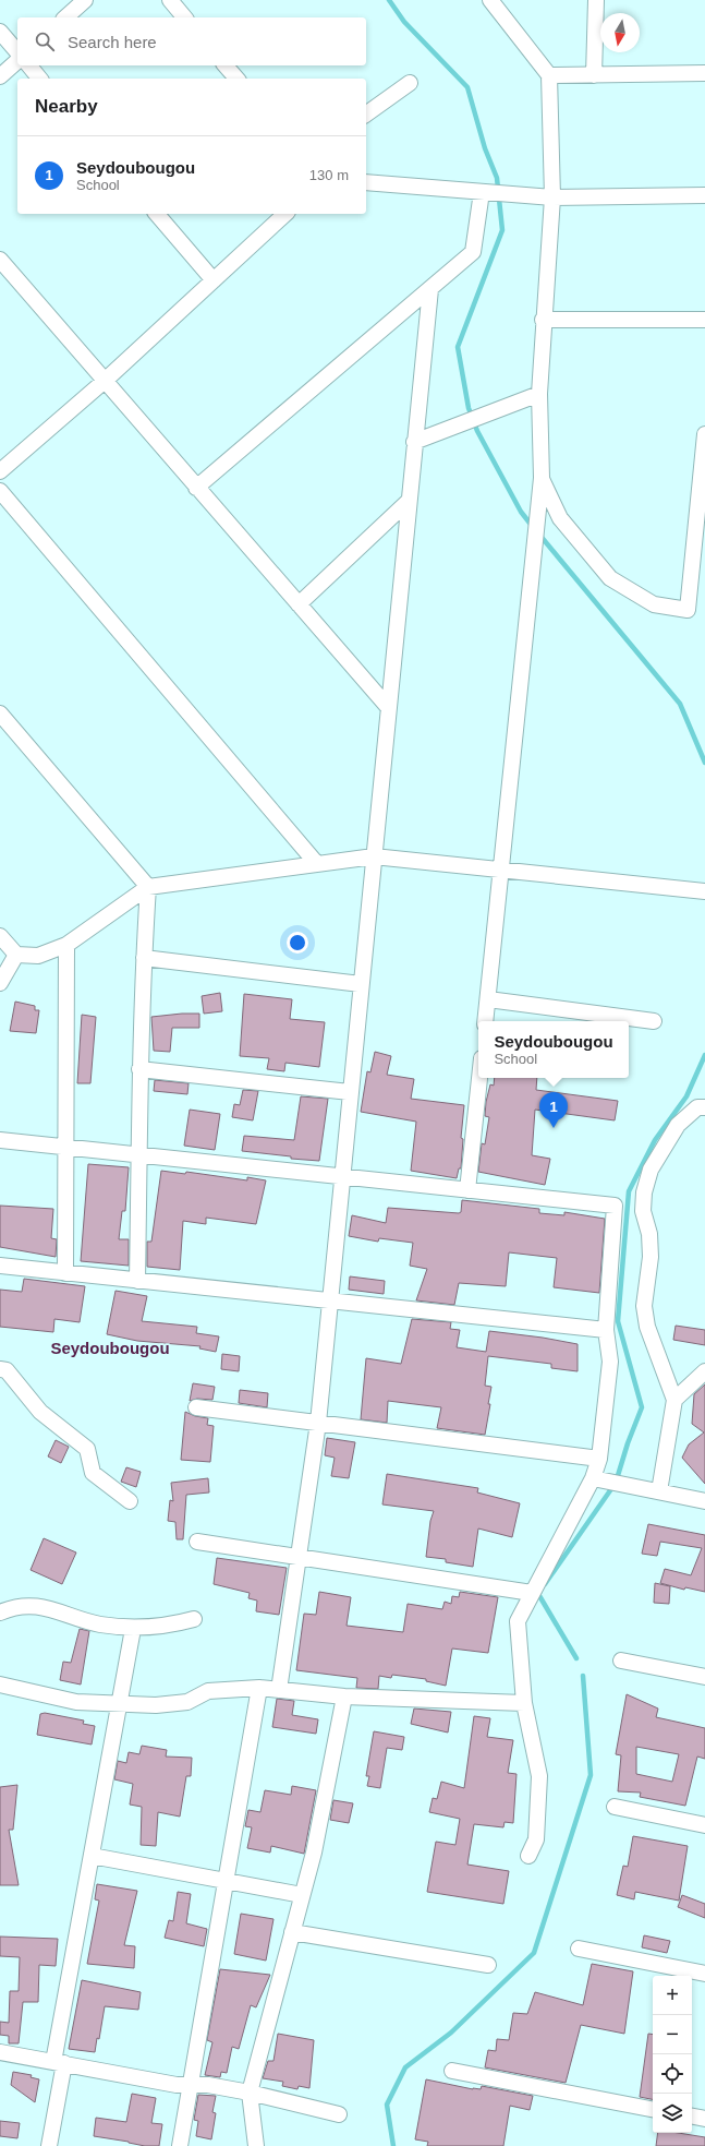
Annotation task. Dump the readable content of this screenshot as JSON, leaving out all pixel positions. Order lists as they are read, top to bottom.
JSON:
{
  "districts": ["Seydoubougou"],
  "north": "bottom",
  "page": {
    "search": "Search here",
    "heading": "Nearby",
    "list": [
      {
        "mark": "1",
        "name": "Seydoubougou",
        "note": "School",
        "value": "130 m"
      }
    ],
    "popup": ["Seydoubougou", "School"],
    "pins": "1",
    "map_buttons": ["+", "−"]
  }
}
